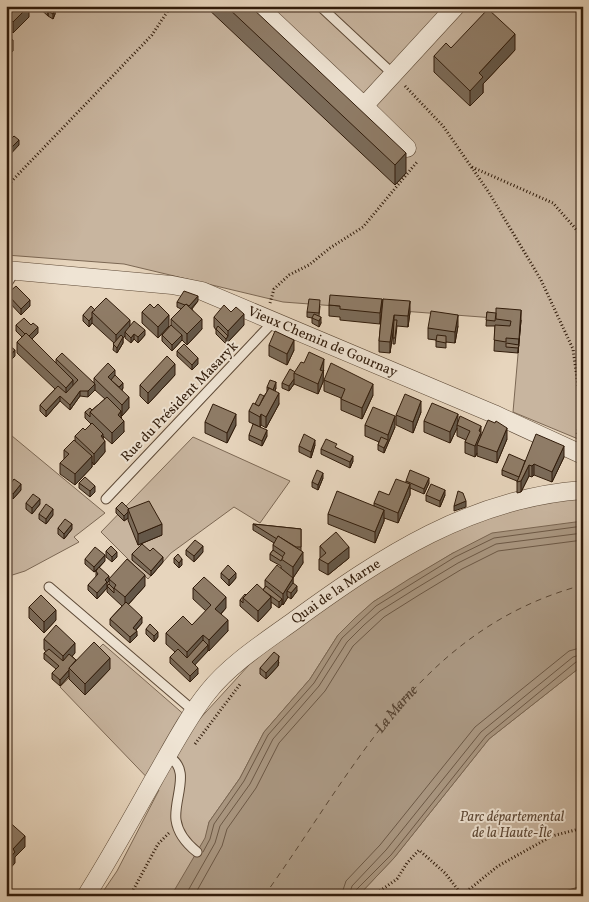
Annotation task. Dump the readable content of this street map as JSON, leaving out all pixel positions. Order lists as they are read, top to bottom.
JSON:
{
  "streets": {
    "street": ["Vieux Chemin de Gournay", "Quai de la Marne"],
    "lane": ["Rue du Président Masaryk"]
  },
  "crossings": [
    ["Vieux Chemin de Gournay", "Rue du Président Masaryk"]
  ],
  "water": ["La Marne"],
  "parks": ["Parc départemental de la Haute-Île"]
}
